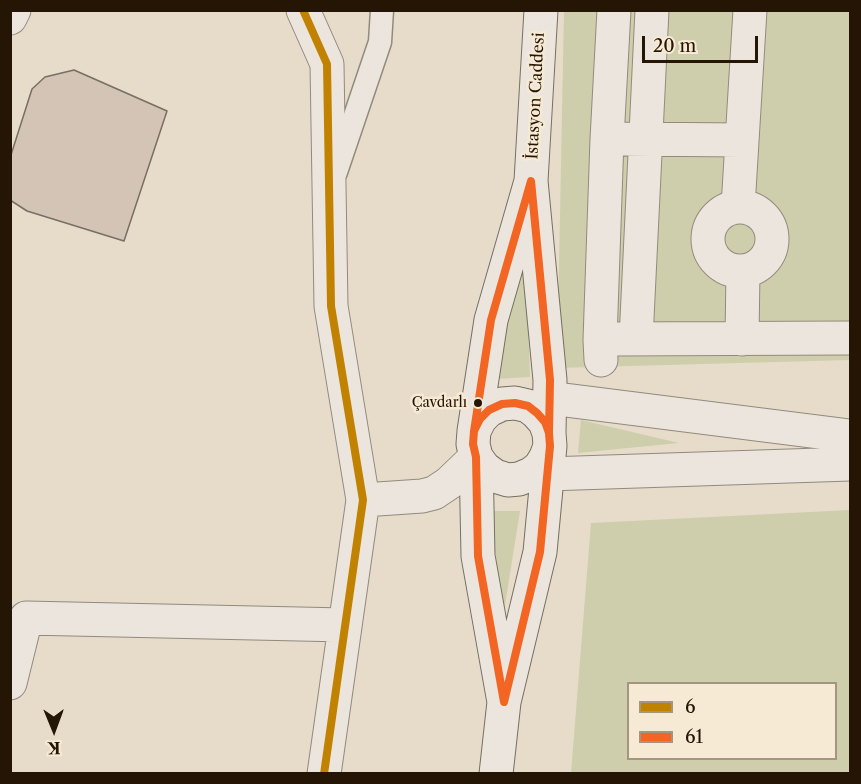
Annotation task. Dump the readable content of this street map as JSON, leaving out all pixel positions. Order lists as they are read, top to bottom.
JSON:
{
  "streets": {
    "street": ["İstasyon Caddesi"]
  },
  "places": ["Çavdarlı"],
  "lines": ["transit line 6", "transit line 61"],
  "legend": ["6", "61"],
  "scale_bar": "20 m",
  "north": "bottom"
}
